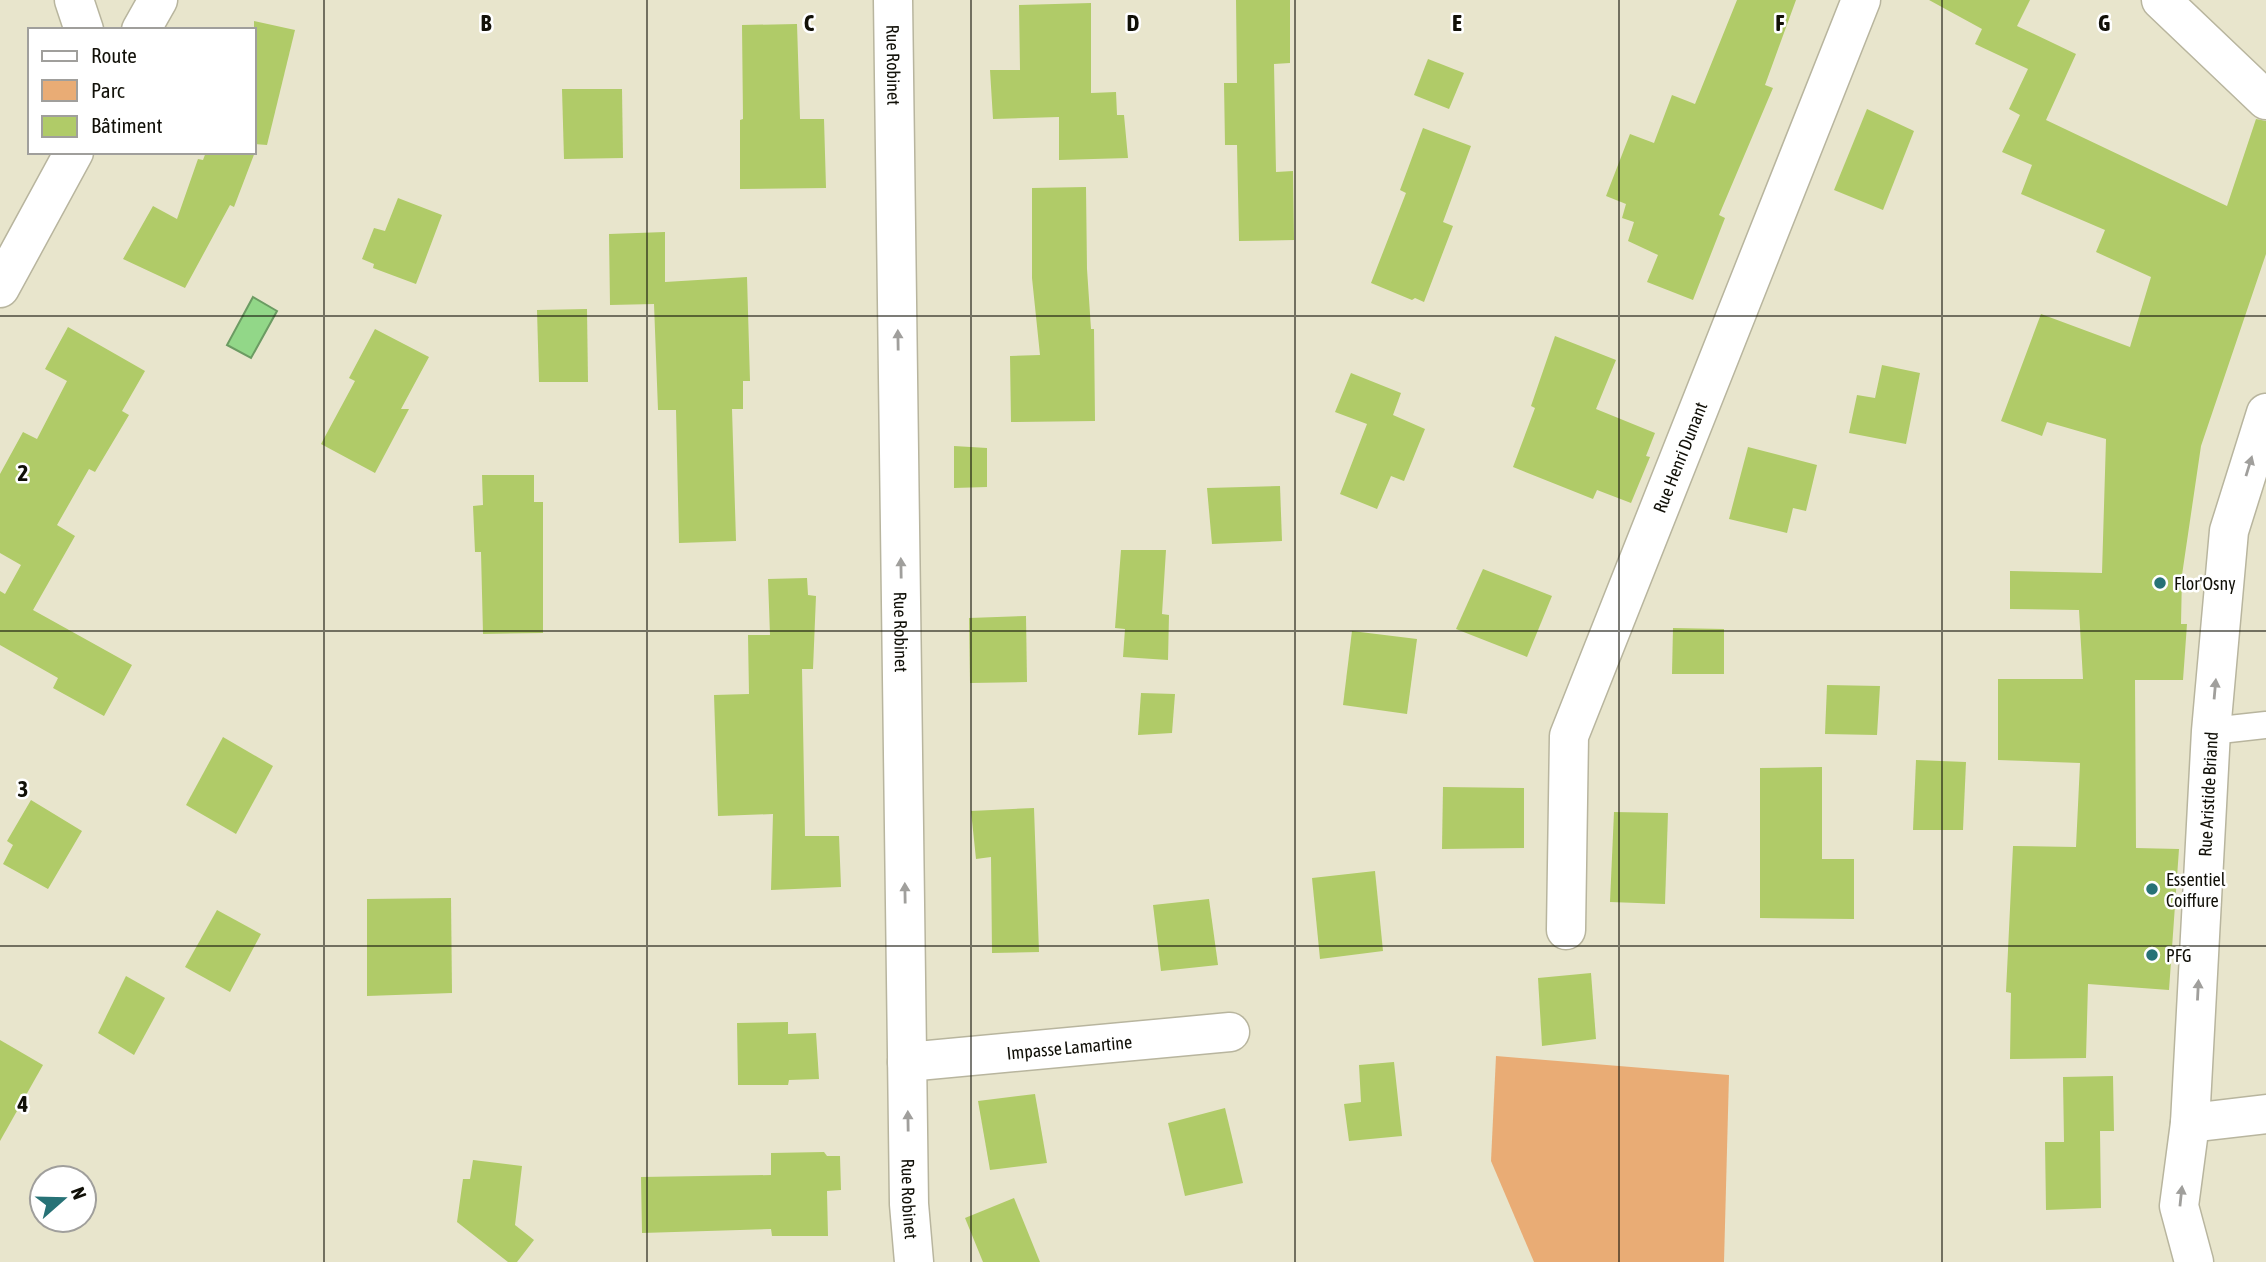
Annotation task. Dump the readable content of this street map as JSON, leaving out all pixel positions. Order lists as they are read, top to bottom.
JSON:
{
  "streets": {
    "street": [
      "Rue Robinet",
      "Rue Henri Dunant",
      "Rue Aristide Briand",
      "Impasse Lamartine"
    ]
  },
  "crossings": [
    ["Rue Robinet", "Impasse Lamartine"]
  ],
  "one_way": ["Rue Robinet", "Rue Aristide Briand"],
  "places": ["Flor'Osny", "Essentiel Coiffure", "PFG"],
  "legend": ["Route", "Parc", "Bâtiment"],
  "north": "right",
  "grid": {
    "columns": [
      "B",
      "C",
      "D",
      "E",
      "F",
      "G"
    ],
    "rows": ["2", "3", "4"]
  }
}
